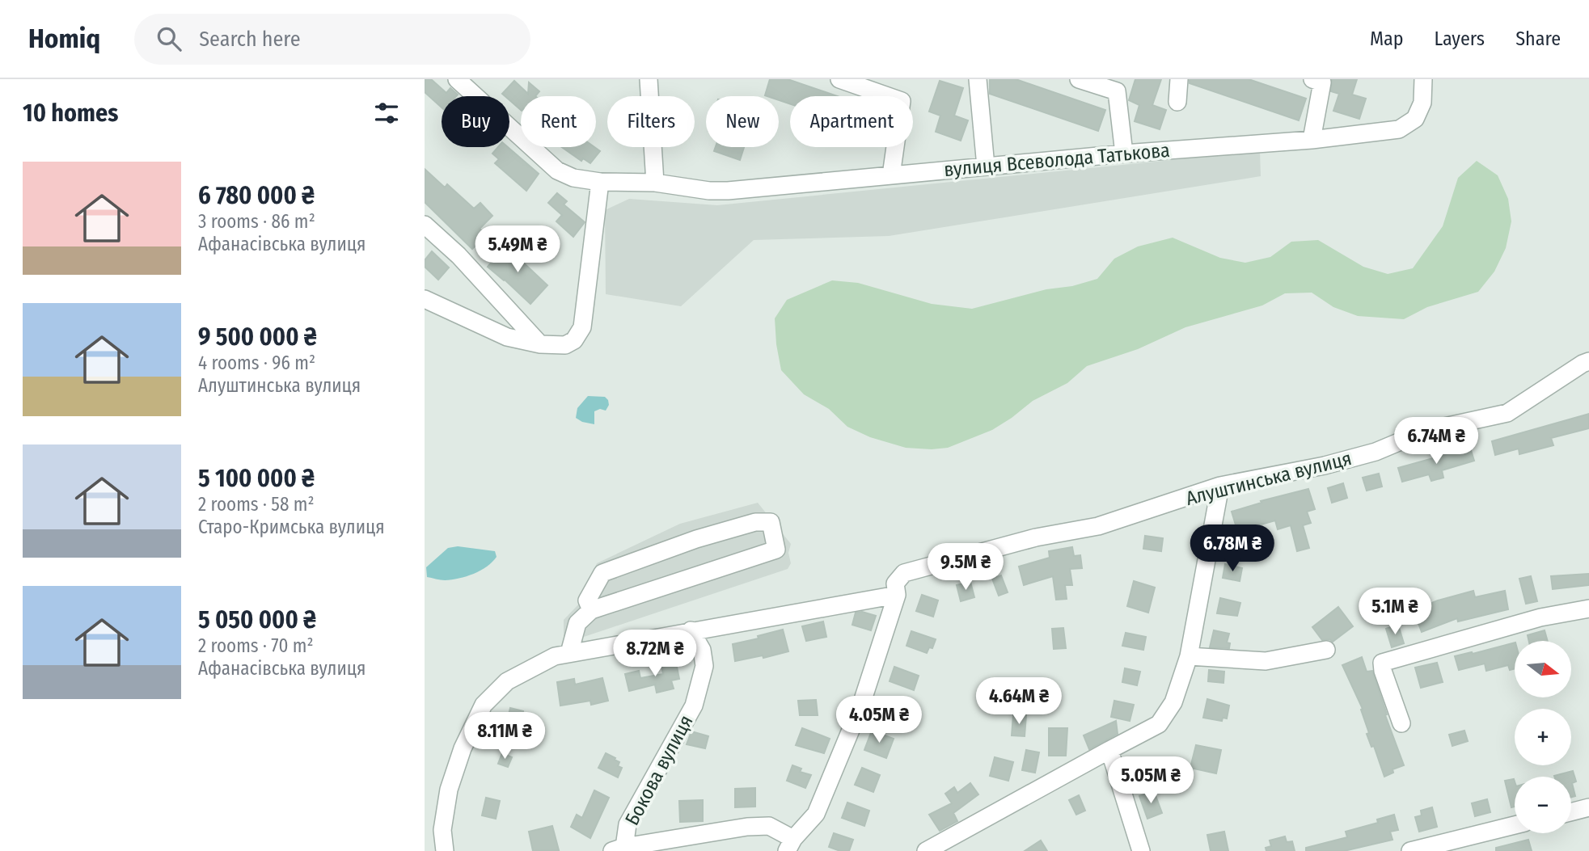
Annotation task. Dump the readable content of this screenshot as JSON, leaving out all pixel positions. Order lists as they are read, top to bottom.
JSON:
{
  "streets": {
    "street": ["вулиця Всеволода Татькова", "Алуштинська вулиця", "Бокова вулиця"]
  },
  "north": "right",
  "page": {
    "header": "Homiq",
    "search": "Search here",
    "nav": ["Map", "Layers", "Share"],
    "heading": "10 homes",
    "chip": [
      "Buy",
      "Rent",
      "Filters",
      "New",
      "Apartment"
    ],
    "list": [
      {
        "name": "6 780 000 ₴",
        "note": "3 rooms · 86 m² · Афанасівська вулиця"
      },
      {
        "name": "9 500 000 ₴",
        "note": "4 rooms · 96 m² · Алуштинська вулиця"
      },
      {
        "name": "5 100 000 ₴",
        "note": "2 rooms · 58 m² · Старо-Кримська вулиця"
      },
      {
        "name": "5 050 000 ₴",
        "note": "2 rooms · 70 m² · Афанасівська вулиця"
      }
    ],
    "price": [
      "5.49M ₴",
      "6.74M ₴",
      "6.78M ₴",
      "9.5M ₴",
      "5.1M ₴",
      "8.72M ₴",
      "4.64M ₴",
      "4.05M ₴",
      "8.11M ₴",
      "5.05M ₴"
    ],
    "map_buttons": ["+", "−"]
  }
}
